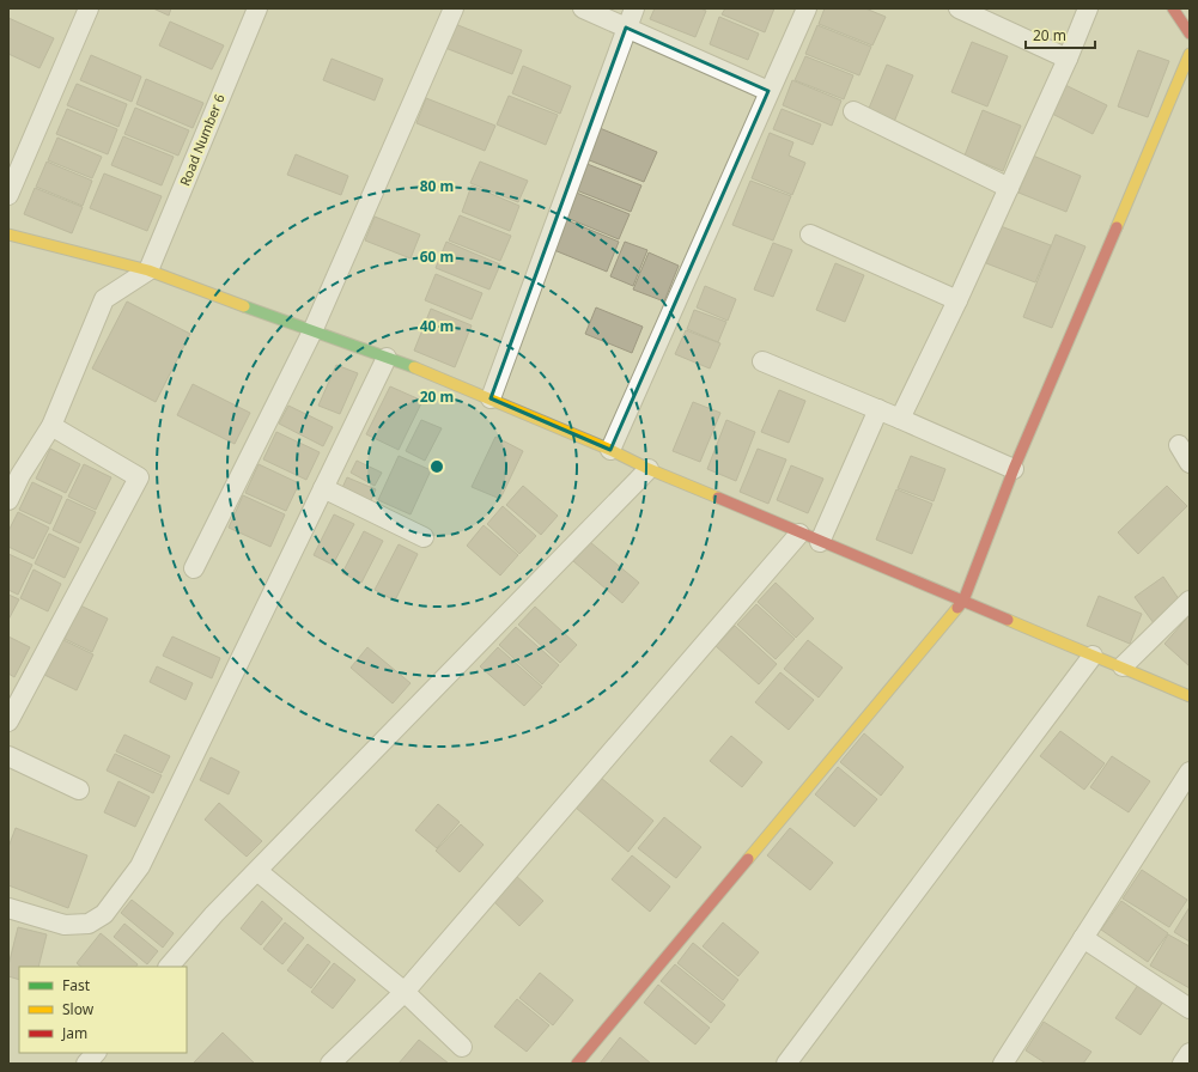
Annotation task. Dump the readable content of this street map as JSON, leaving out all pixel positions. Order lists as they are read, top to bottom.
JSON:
{
  "streets": {
    "street": ["Road Number 6"]
  },
  "legend": ["Fast", "Slow", "Jam"],
  "scale_bar": "20 m",
  "rings": [
    "80 m",
    "60 m",
    "40 m",
    "20 m"
  ]
}
